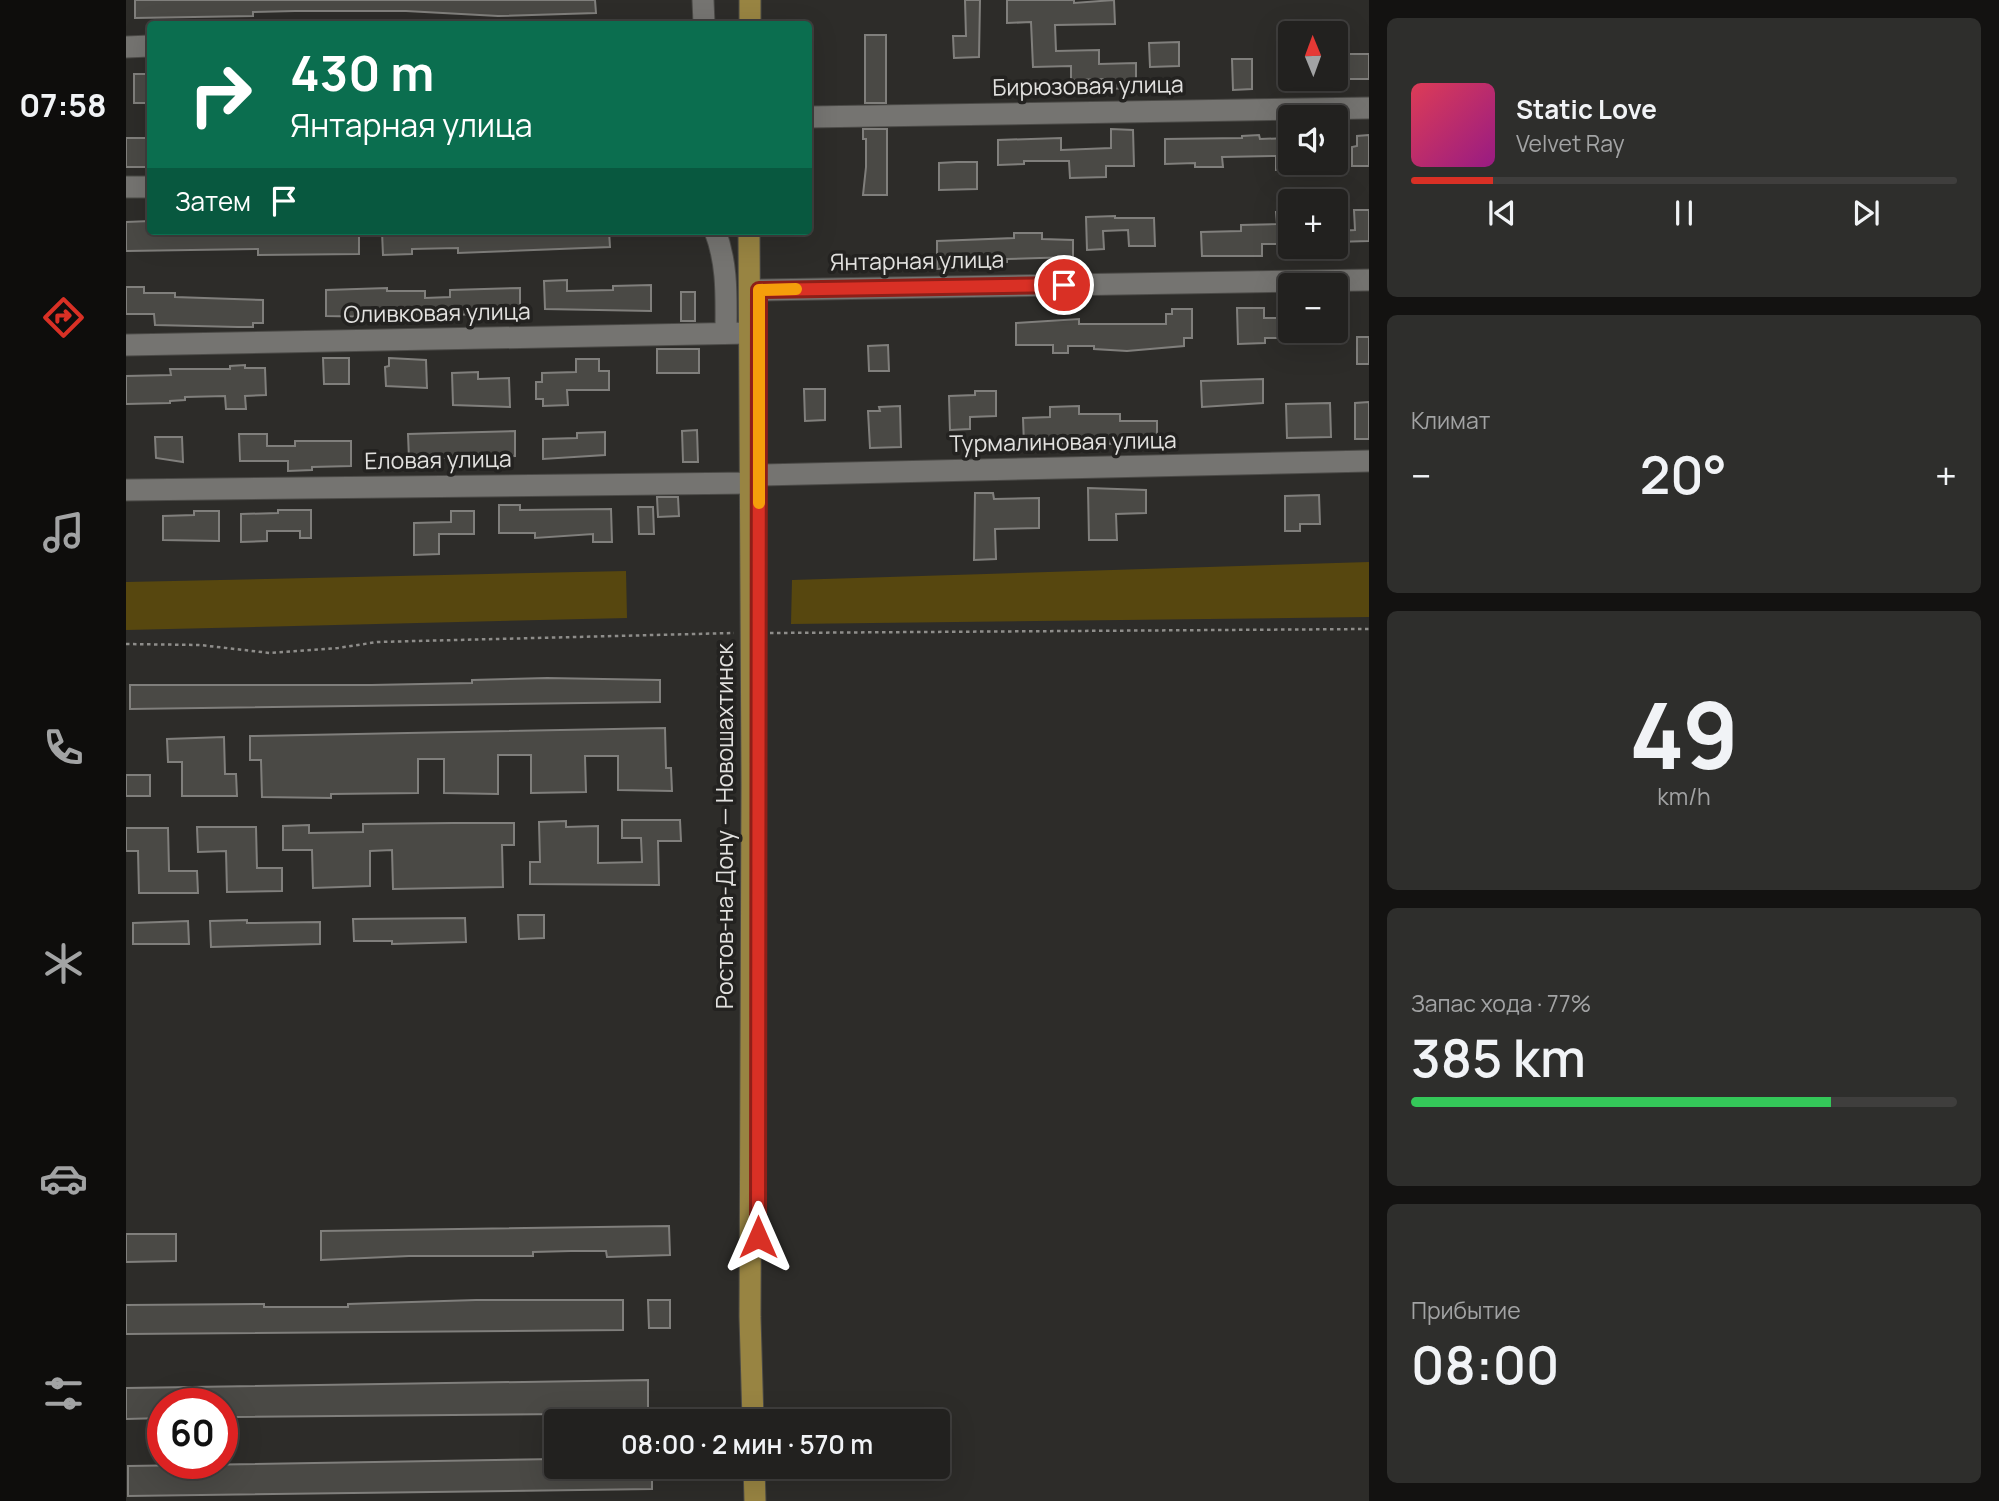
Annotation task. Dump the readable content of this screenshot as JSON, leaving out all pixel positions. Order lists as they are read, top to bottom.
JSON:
{
  "streets": {
    "main road": ["Ростов-на-Дону — Новошахтинск"],
    "street": [
      "Бирюзовая улица",
      "Янтарная улица",
      "Оливковая улица",
      "Турмалиновая улица",
      "Еловая улица"
    ]
  },
  "crossings": [
    ["Янтарная улица", "Ростов-на-Дону — Новошахтинск"],
    ["Оливковая улица", "Ростов-на-Дону — Новошахтинск"],
    ["Турмалиновая улица", "Еловая улица"],
    ["Турмалиновая улица", "Ростов-на-Дону — Новошахтинск"],
    ["Еловая улица", "Ростов-на-Дону — Новошахтинск"]
  ],
  "north": "top",
  "page": {
    "tabs": "07:58",
    "map_buttons": ["+", "−"],
    "turn": ["430 m", "Янтарная улица"],
    "song": ["Static Love", "Velvet Ray"],
    "then": "Затем",
    "tile": [
      "Климат",
      ["49", "km/h"],
      ["Запас хода · 77%", "385 km"],
      ["Прибытие", "08:00"]
    ],
    "heat": ["−", "20°", "+"],
    "limit": "60",
    "trip": "08:00 · 2 мин · 570 m"
  }
}
